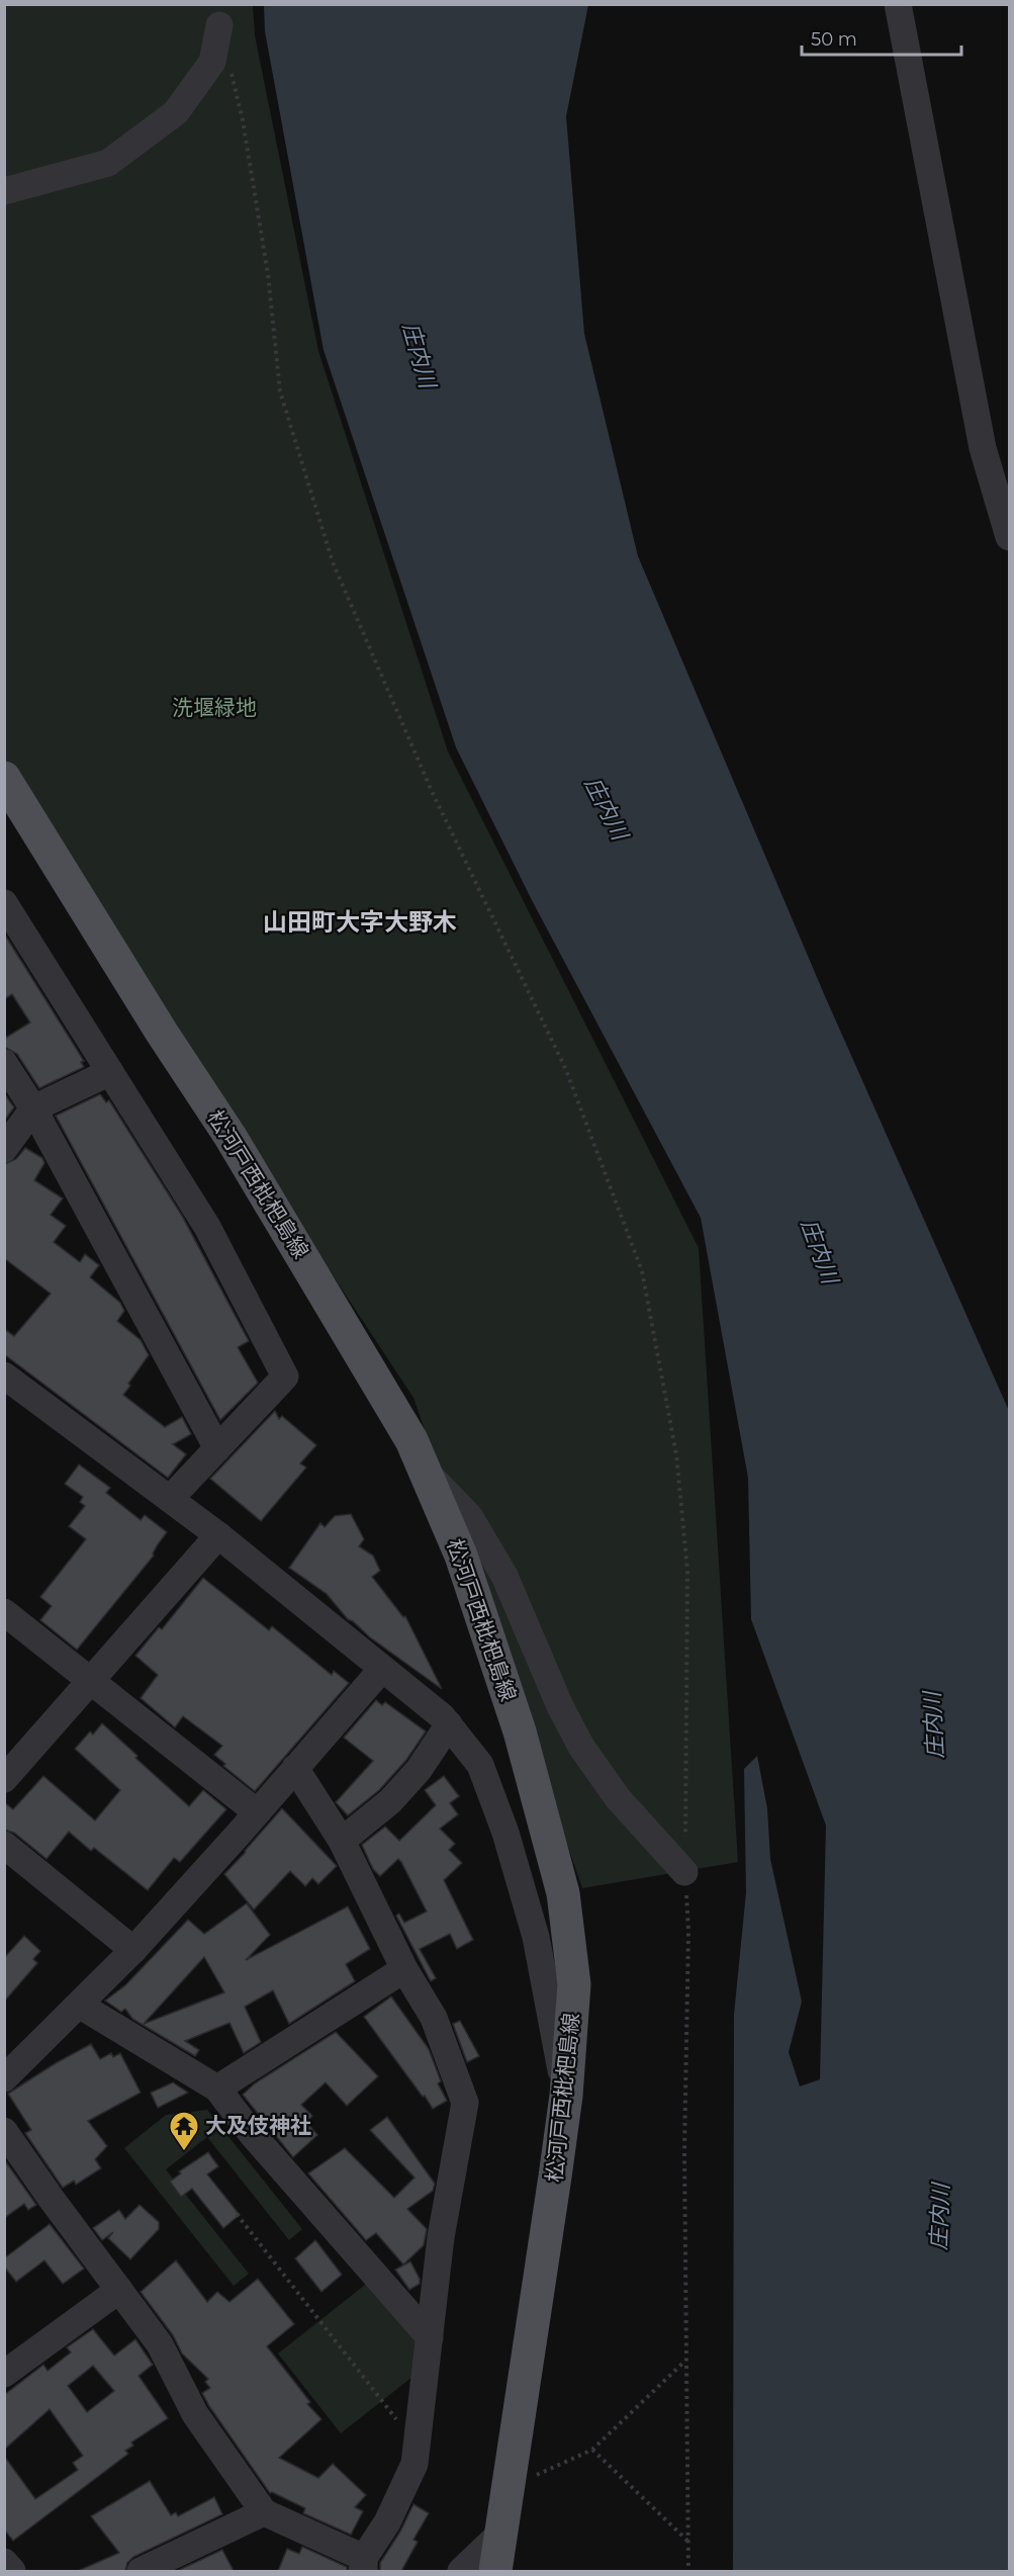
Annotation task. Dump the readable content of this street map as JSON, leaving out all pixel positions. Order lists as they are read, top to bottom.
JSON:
{
  "streets": {
    "main road": ["松河戸西枇杷島線"]
  },
  "districts": ["山田町大字大野木"],
  "water": ["庄内川"],
  "parks": ["洗堰緑地"],
  "places": {
    "temple": ["大及伎神社"]
  },
  "scale_bar": "50 m"
}
